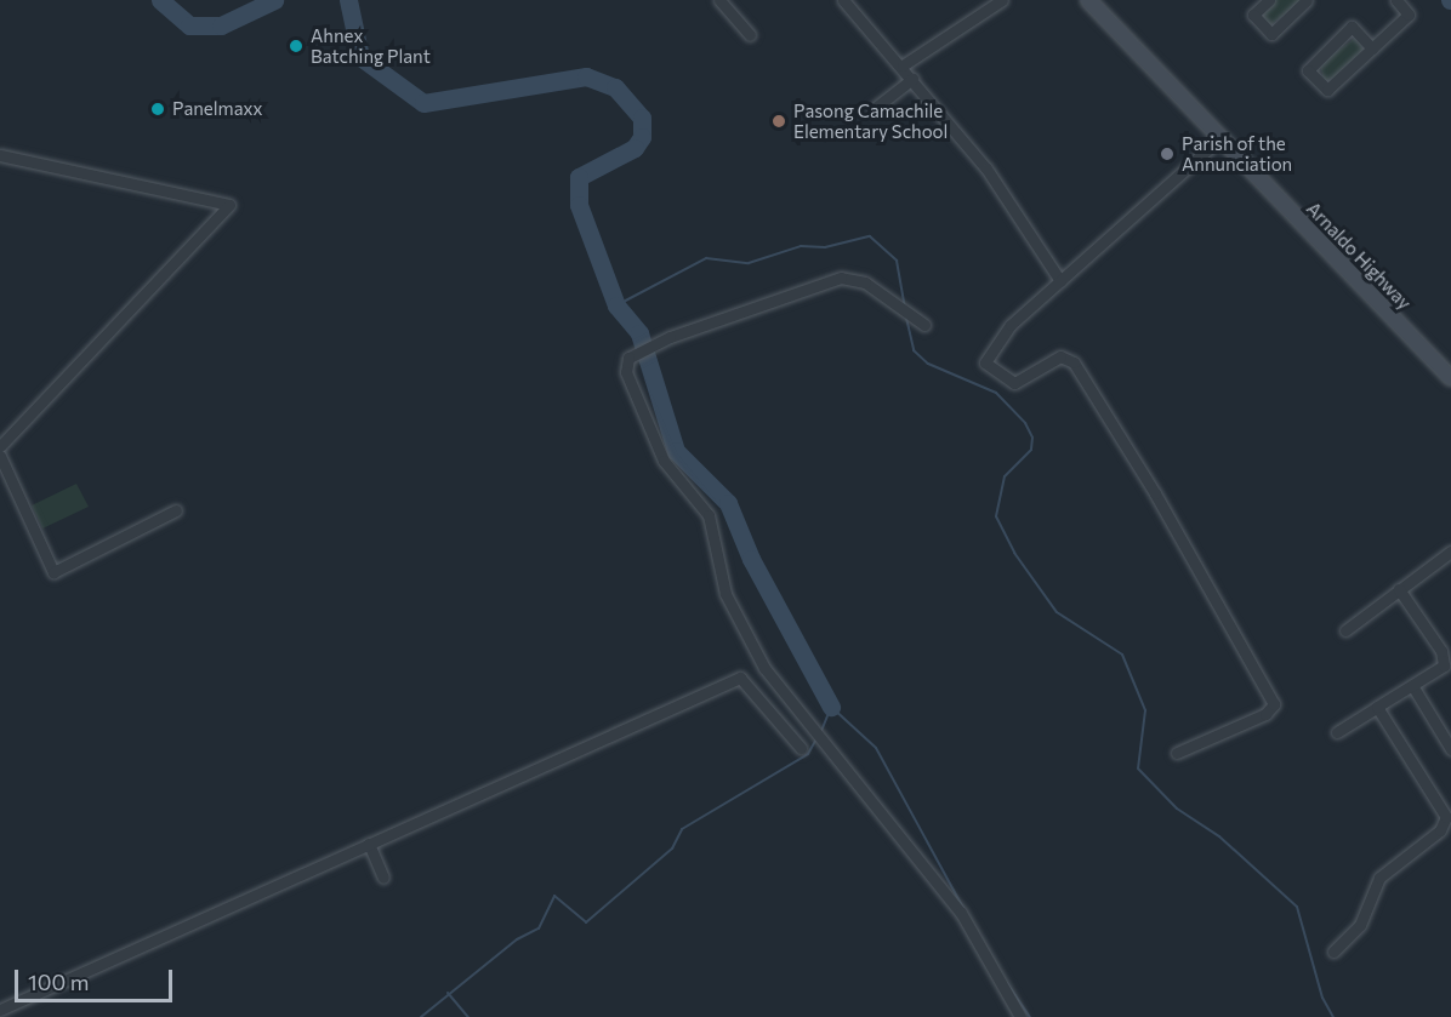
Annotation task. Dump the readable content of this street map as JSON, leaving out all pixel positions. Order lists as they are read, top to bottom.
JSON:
{
  "streets": {
    "main road": ["Arnaldo Highway"]
  },
  "places": [
    "Ahnex Batching Plant",
    "Panelmaxx",
    "Pasong Camachile Elementary School",
    "Parish of the Annunciation"
  ],
  "scale_bar": "100 m"
}
